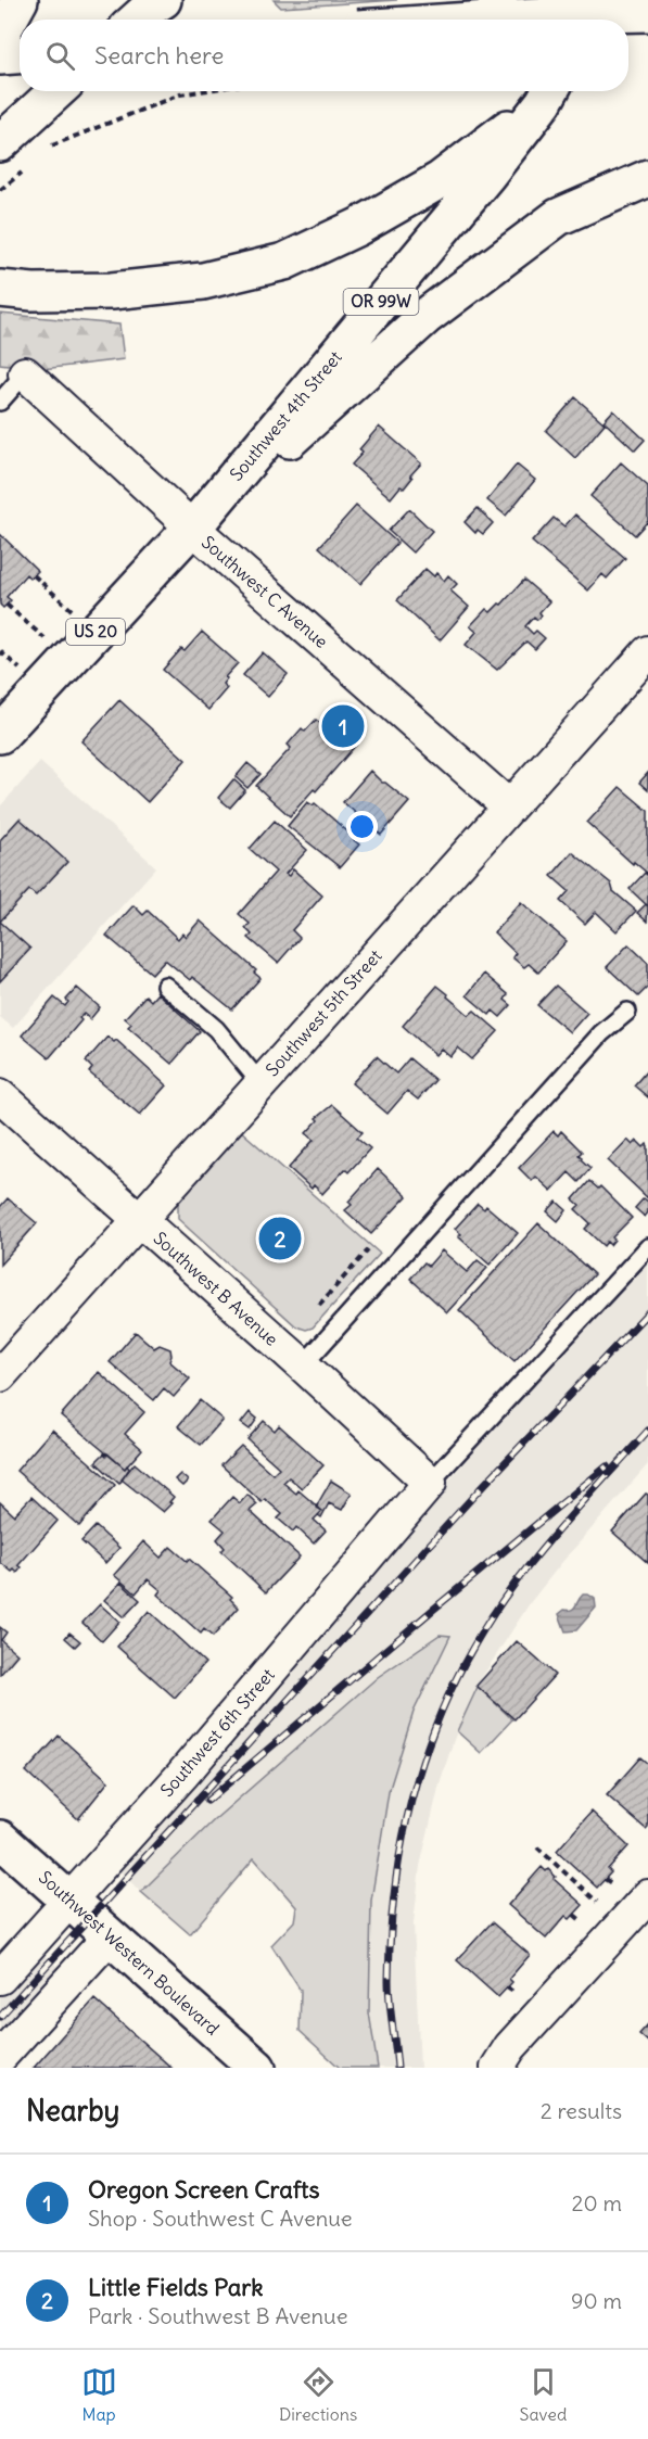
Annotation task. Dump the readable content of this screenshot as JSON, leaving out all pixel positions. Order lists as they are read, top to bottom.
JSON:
{
  "streets": {
    "main road": [
      "OR 99W",
      "Southwest 4th Street",
      "US 20",
      "Southwest Western Boulevard"
    ],
    "street": [
      "Southwest C Avenue",
      "Southwest 5th Street",
      "Southwest B Avenue",
      "Southwest 6th Street"
    ]
  },
  "crossings": [
    ["Southwest 4th Street", "Southwest C Avenue"],
    ["Southwest C Avenue", "Southwest 5th Street"],
    ["Southwest 5th Street", "Southwest B Avenue"],
    ["Southwest B Avenue", "Southwest 6th Street"],
    ["Southwest 6th Street", "Southwest Western Boulevard"]
  ],
  "page": {
    "search": "Search here",
    "pins": ["1", "2"],
    "heading": ["Nearby", "2 results"],
    "list": [
      {
        "mark": "1",
        "name": "Oregon Screen Crafts",
        "note": "Shop · Southwest C Avenue",
        "value": "20 m"
      },
      {
        "mark": "2",
        "name": "Little Fields Park",
        "note": "Park · Southwest B Avenue",
        "value": "90 m"
      }
    ],
    "nav": ["Map", "Directions", "Saved"]
  }
}
